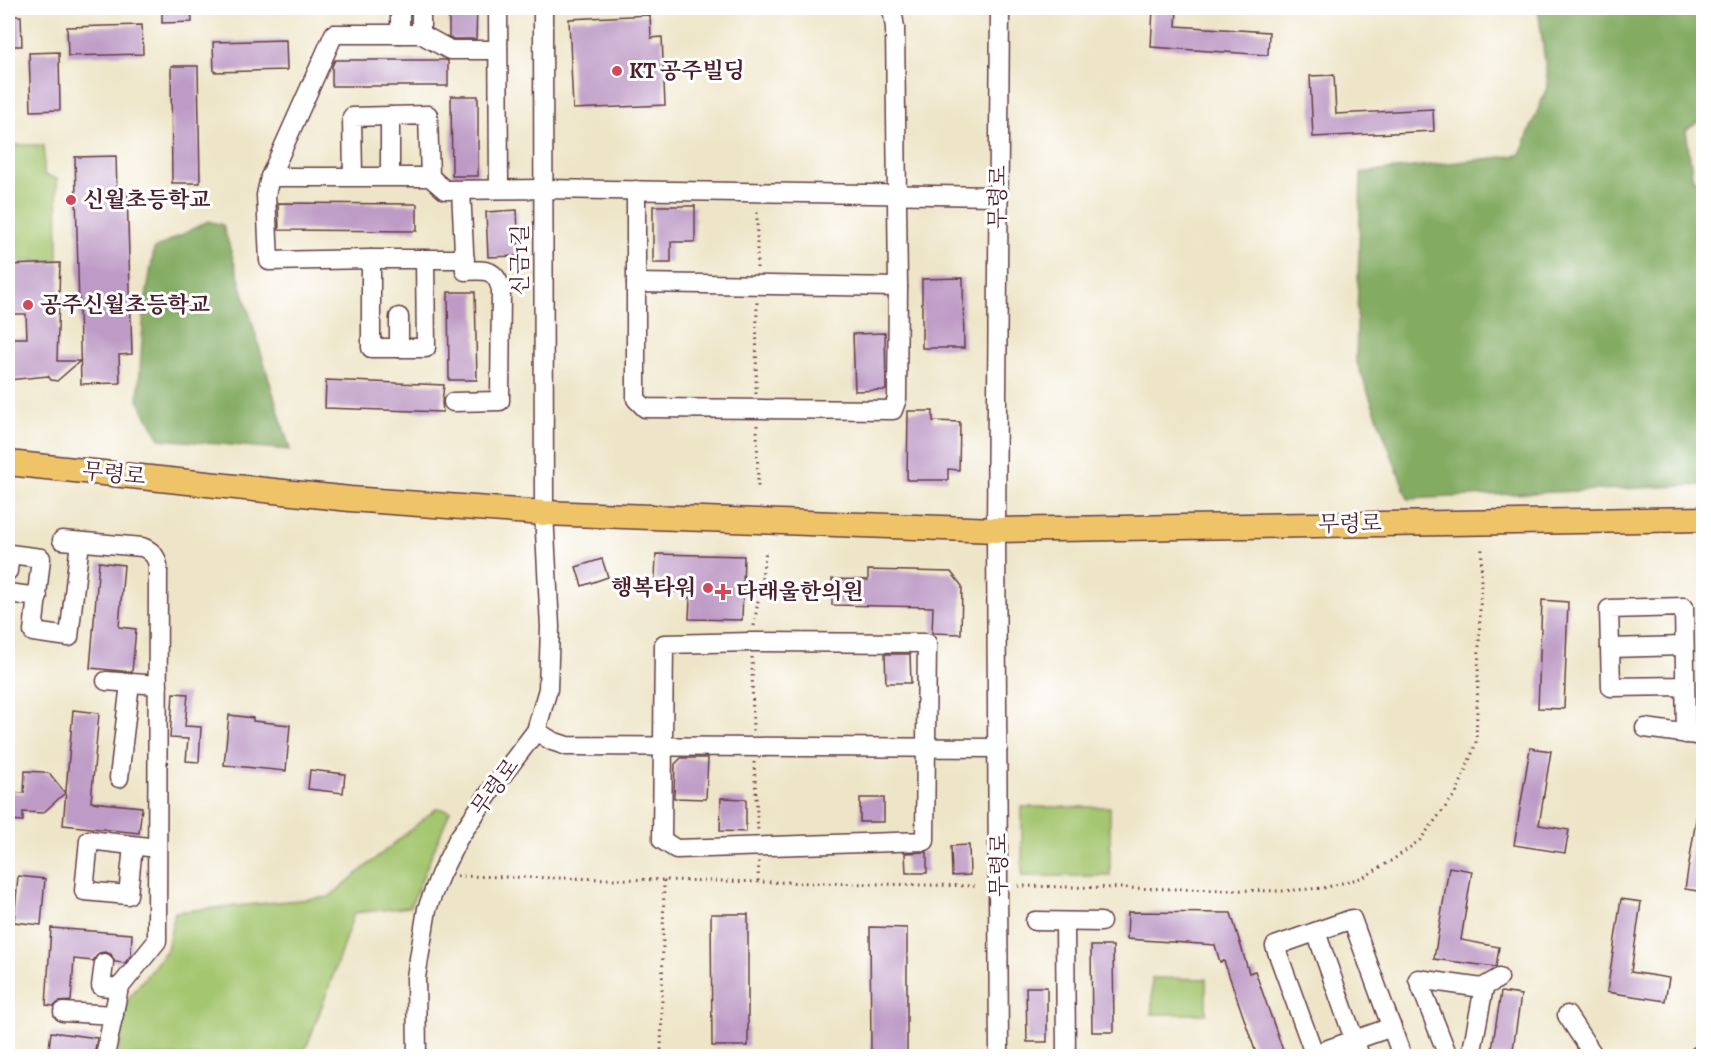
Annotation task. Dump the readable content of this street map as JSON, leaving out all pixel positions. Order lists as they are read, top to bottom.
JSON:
{
  "streets": {
    "main road": ["무령로"],
    "street": ["신금1길"]
  },
  "crossings": [
    ["무령로", "신금1길"]
  ],
  "places": {
    "other": [
      "KT 공주빌딩",
      "신월초등학교",
      "공주신월초등학교",
      "행복타워"
    ],
    "health": ["다래울한의원"]
  }
}
